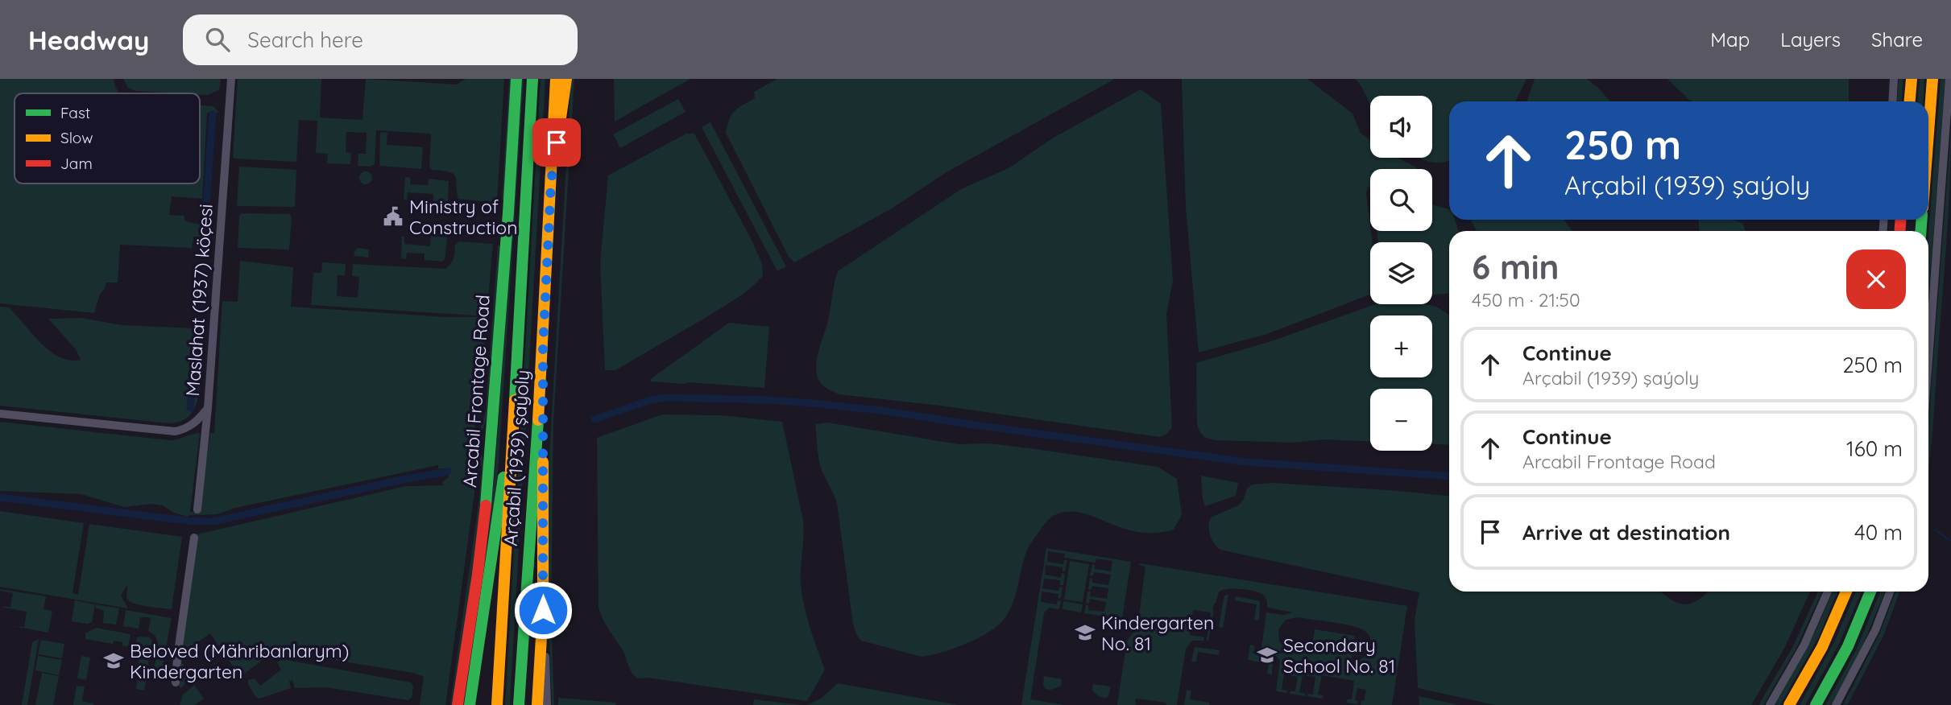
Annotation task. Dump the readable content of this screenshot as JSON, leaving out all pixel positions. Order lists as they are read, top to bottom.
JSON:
{
  "streets": {
    "main road": ["Arcabil Frontage Road", "Arçabil (1939) şaýoly"],
    "street": ["Maslahat (1937) köçesi"]
  },
  "places": {
    "public building": ["Ministry of Construction"],
    "school or university": ["Kindergarten No. 81", "Secondary School No. 81", "Beloved (Mähribanlarym) Kindergarten"]
  },
  "legend": ["Fast", "Slow", "Jam"],
  "page": {
    "header": "Headway",
    "search": "Search here",
    "nav": ["Map", "Layers", "Share"],
    "map_buttons": ["+", "−"],
    "turn": ["250 m", "Arçabil (1939) şaýoly"],
    "heading": ["6 min", "450 m · 21:50"],
    "list": [
      {
        "name": "Continue",
        "note": "Arçabil (1939) şaýoly",
        "value": "250 m"
      },
      {
        "name": "Continue",
        "note": "Arcabil Frontage Road",
        "value": "160 m"
      },
      {
        "name": "Arrive at destination",
        "value": "40 m"
      }
    ]
  }
}
